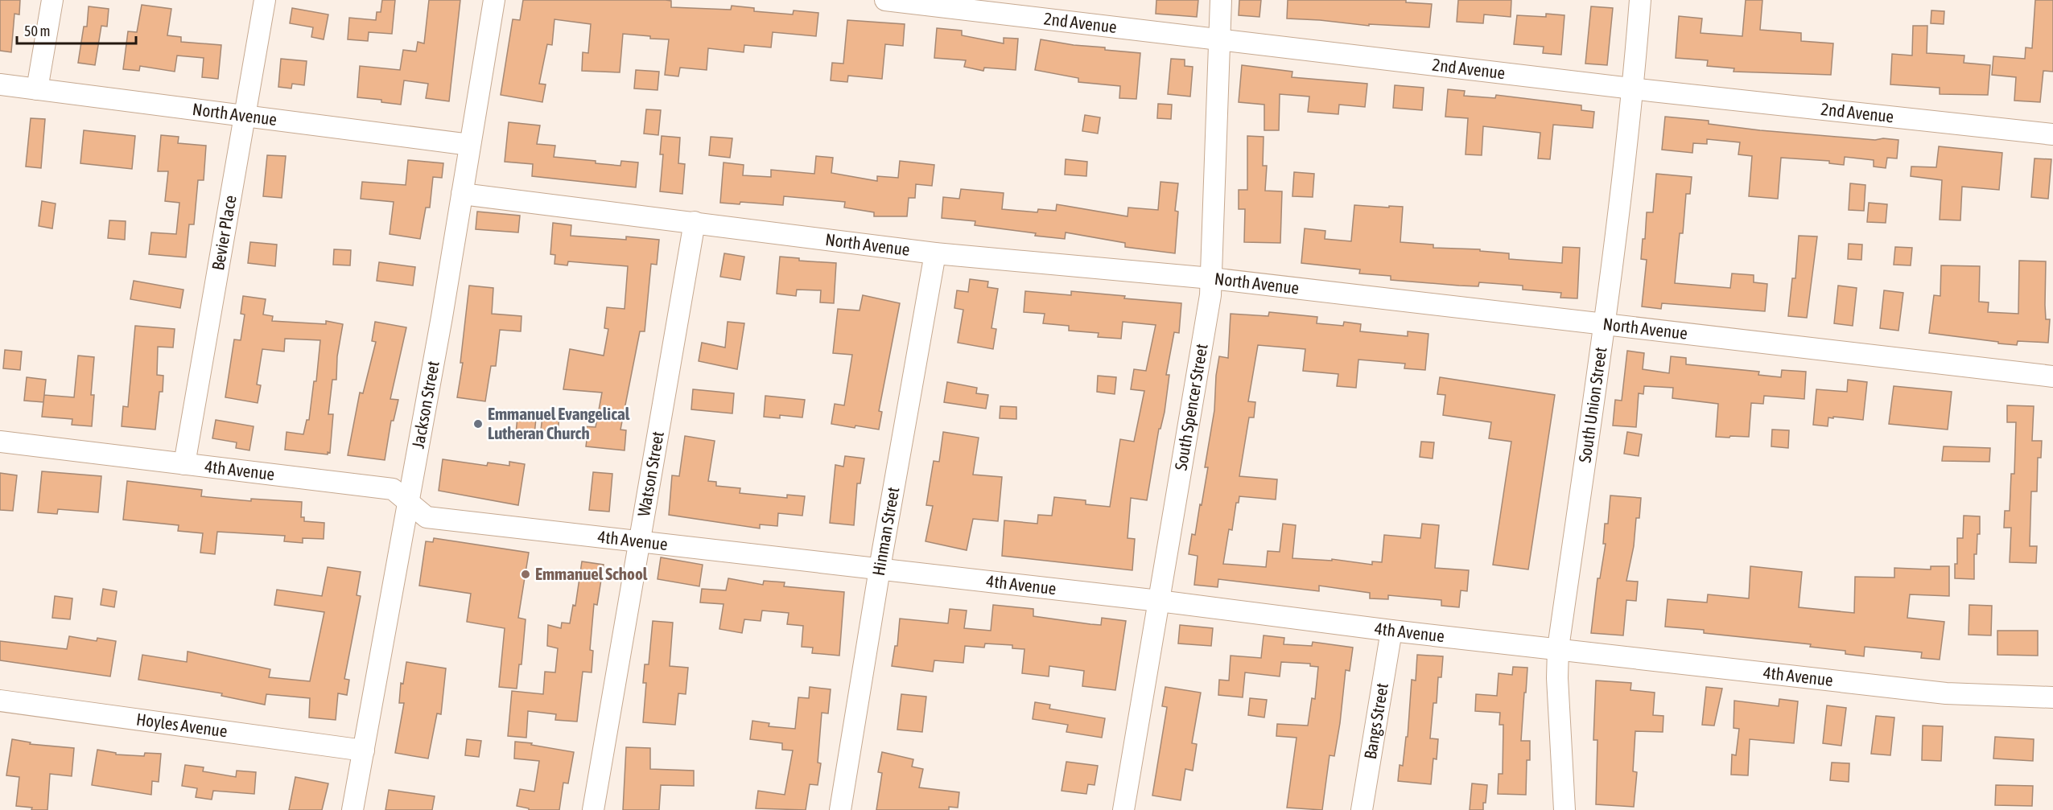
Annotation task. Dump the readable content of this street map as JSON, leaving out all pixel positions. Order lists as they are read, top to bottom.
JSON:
{
  "streets": {
    "street": [
      "2nd Avenue",
      "North Avenue",
      "Bevier Place",
      "South Union Street",
      "Jackson Street",
      "South Spencer Street",
      "4th Avenue",
      "Watson Street",
      "Hinman Street",
      "Bangs Street",
      "Hoyles Avenue"
    ]
  },
  "crossings": [
    ["2nd Avenue", "South Union Street"],
    ["2nd Avenue", "South Spencer Street"],
    ["North Avenue", "Bevier Place"],
    ["North Avenue", "South Union Street"],
    ["North Avenue", "Jackson Street"],
    ["North Avenue", "South Spencer Street"],
    ["North Avenue", "Watson Street"],
    ["North Avenue", "Hinman Street"],
    ["Bevier Place", "4th Avenue"],
    ["South Union Street", "4th Avenue"],
    ["Jackson Street", "4th Avenue"],
    ["Jackson Street", "Hoyles Avenue"],
    ["South Spencer Street", "4th Avenue"],
    ["4th Avenue", "Watson Street"],
    ["4th Avenue", "Hinman Street"],
    ["4th Avenue", "Bangs Street"]
  ],
  "places": ["Emmanuel Evangelical Lutheran Church", "Emmanuel School"],
  "scale_bar": "50 m"
}
